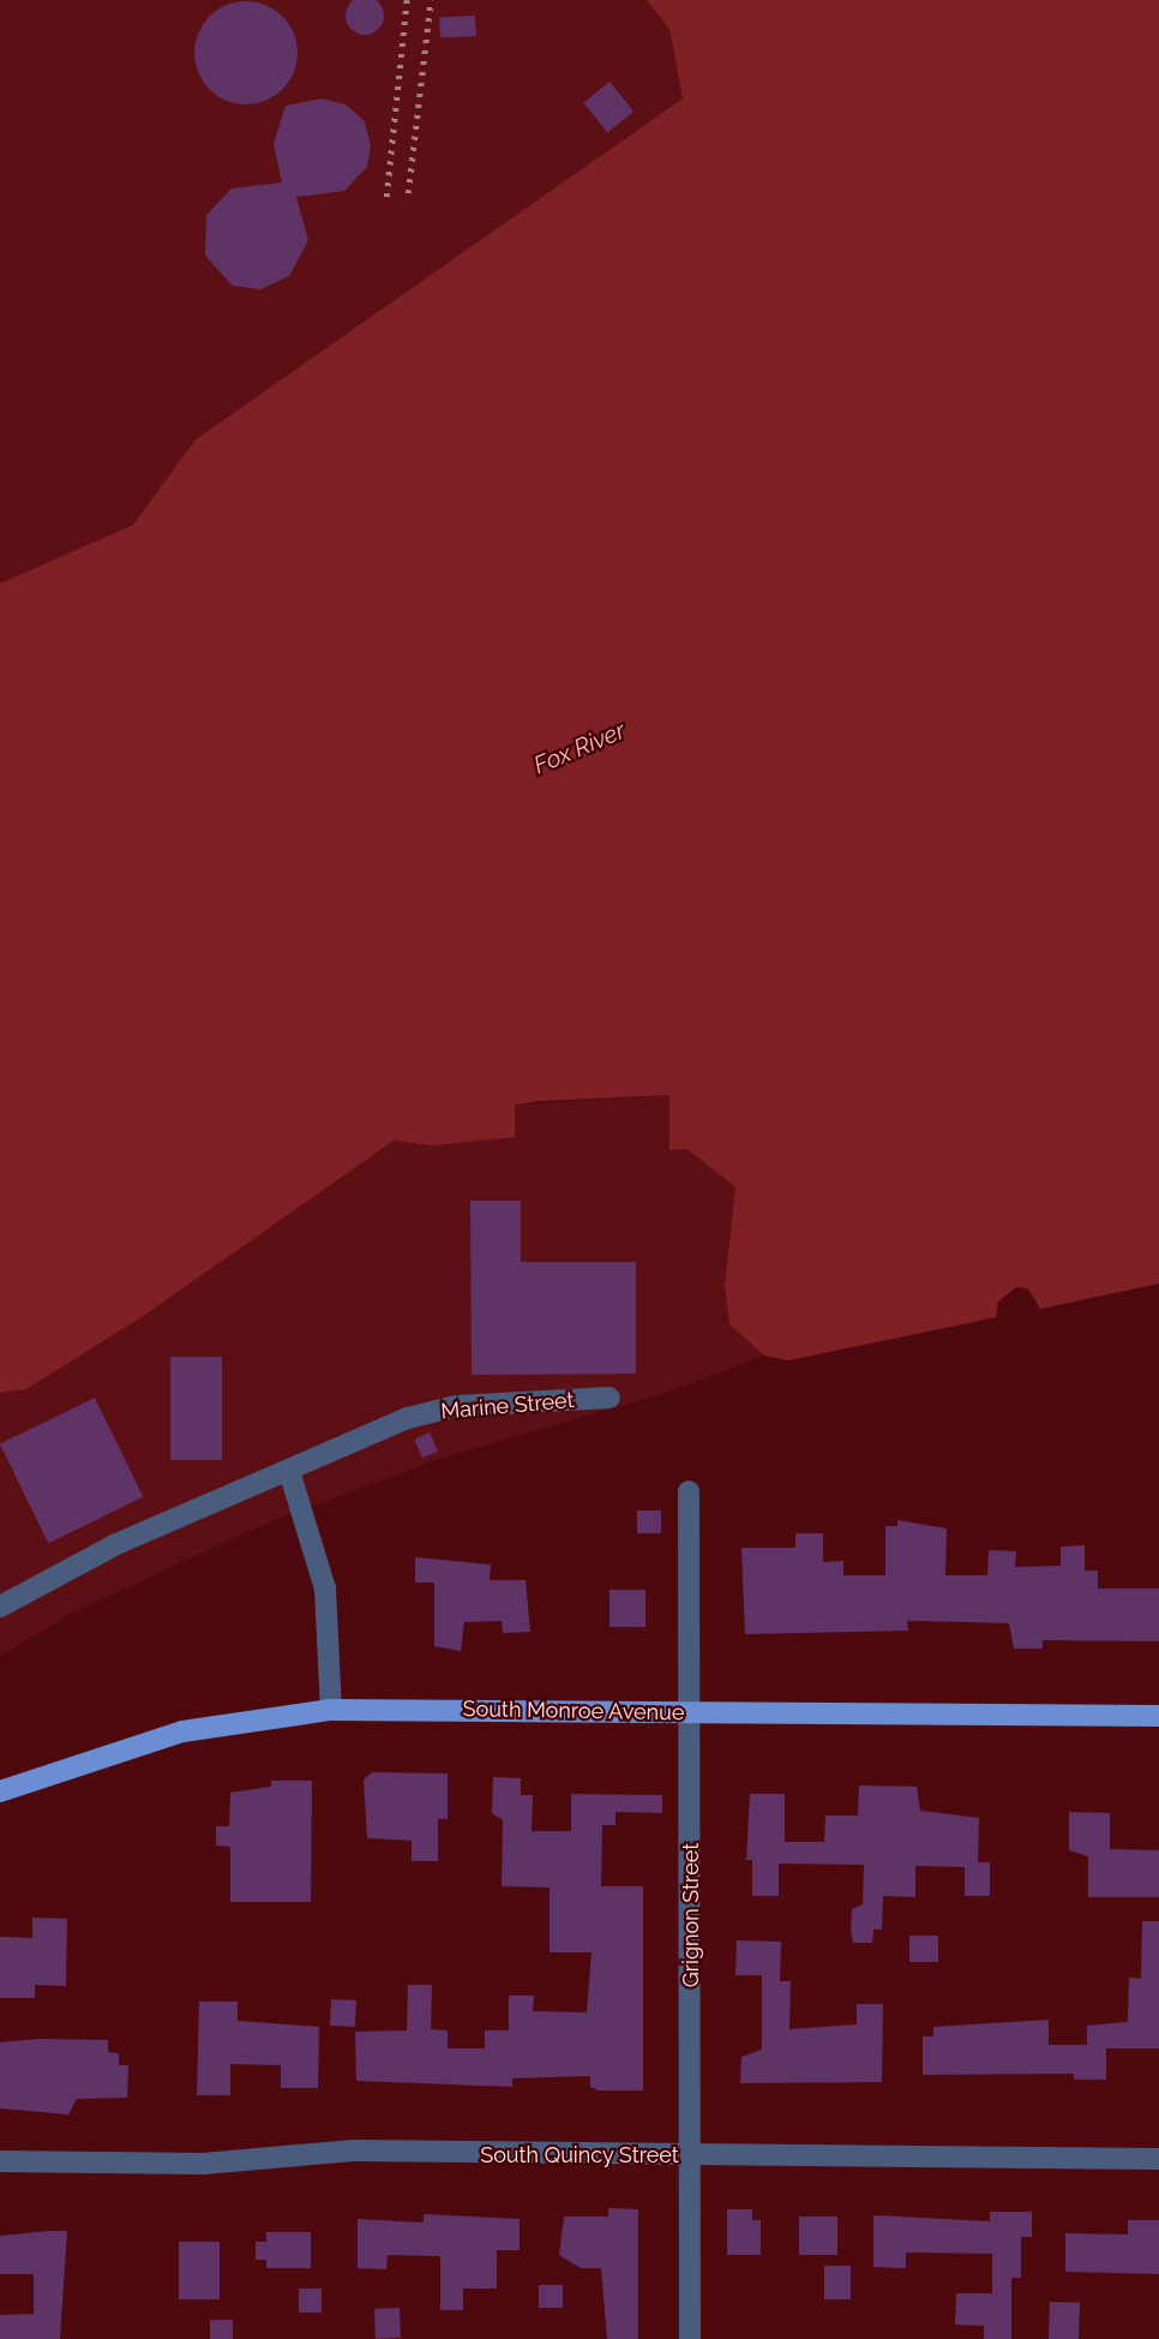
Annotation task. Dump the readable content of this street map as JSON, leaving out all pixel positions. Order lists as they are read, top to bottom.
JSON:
{
  "streets": {
    "main road": ["South Monroe Avenue"],
    "street": ["Marine Street", "Grignon Street", "South Quincy Street"]
  },
  "crossings": [
    ["South Monroe Avenue", "Grignon Street"],
    ["Grignon Street", "South Quincy Street"]
  ],
  "water": ["Fox River"]
}
